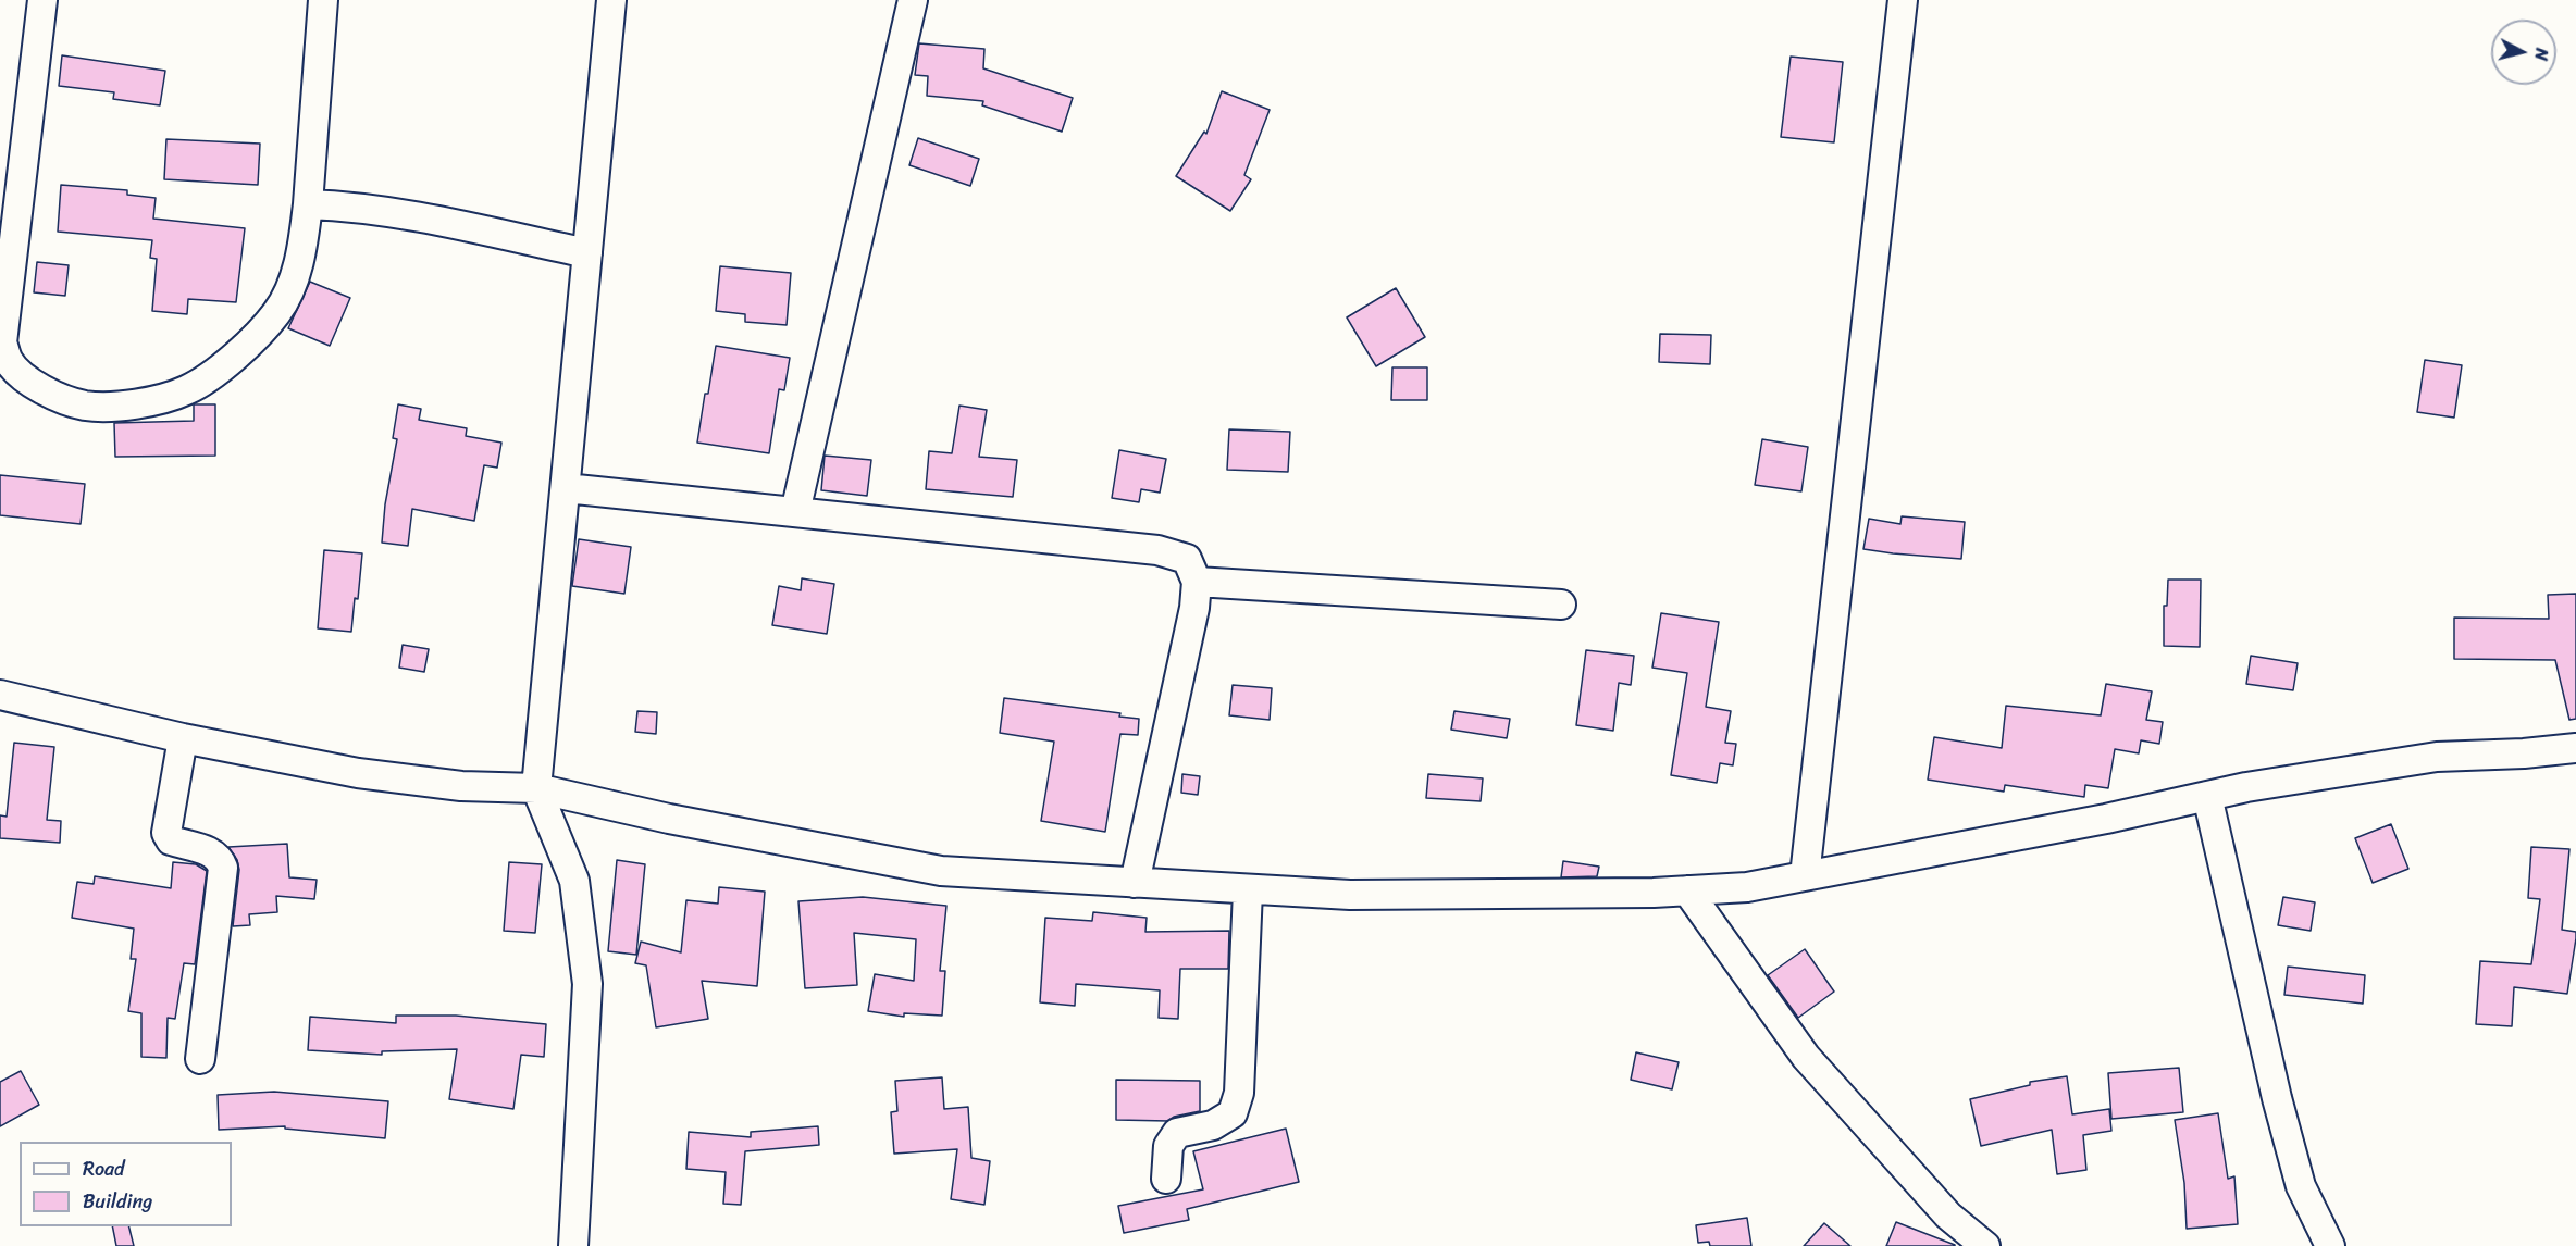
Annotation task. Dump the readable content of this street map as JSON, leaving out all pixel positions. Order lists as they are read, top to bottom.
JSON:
{
  "legend": ["Road", "Building"],
  "north": "right"
}
